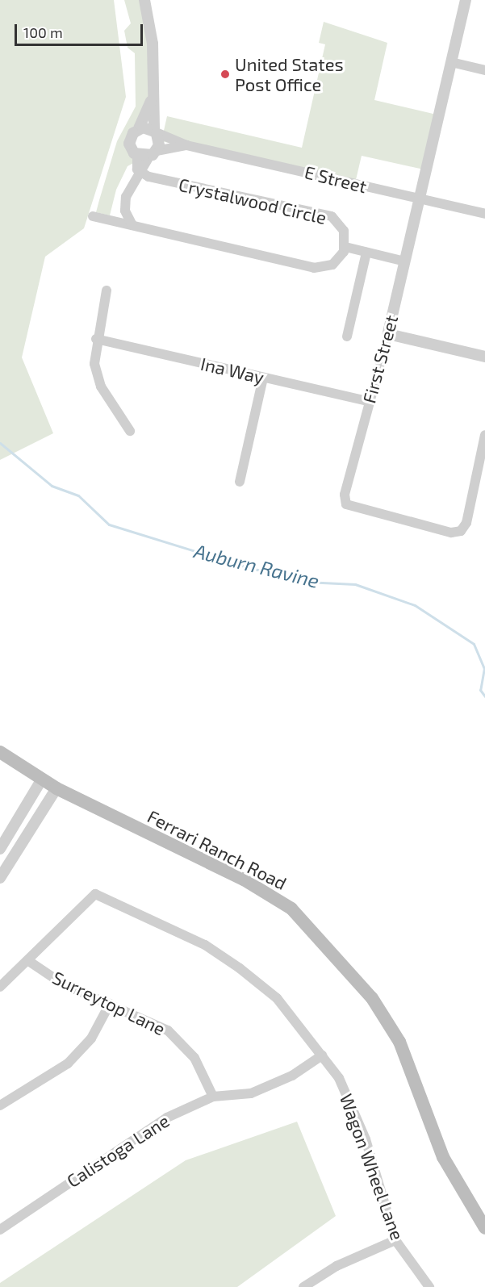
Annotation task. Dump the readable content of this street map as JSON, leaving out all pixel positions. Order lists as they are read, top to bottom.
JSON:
{
  "streets": {
    "main road": ["Ferrari Ranch Road"],
    "street": [
      "E Street",
      "Crystalwood Circle",
      "First Street",
      "Ina Way",
      "Surreytop Lane",
      "Calistoga Lane",
      "Wagon Wheel Lane"
    ]
  },
  "crossings": [
    ["E Street", "First Street"],
    ["First Street", "Ina Way"],
    ["Surreytop Lane", "Calistoga Lane"],
    ["Surreytop Lane", "Wagon Wheel Lane"],
    ["Calistoga Lane", "Wagon Wheel Lane"]
  ],
  "water": ["Auburn Ravine"],
  "places": ["United States Post Office"],
  "scale_bar": "100 m"
}
